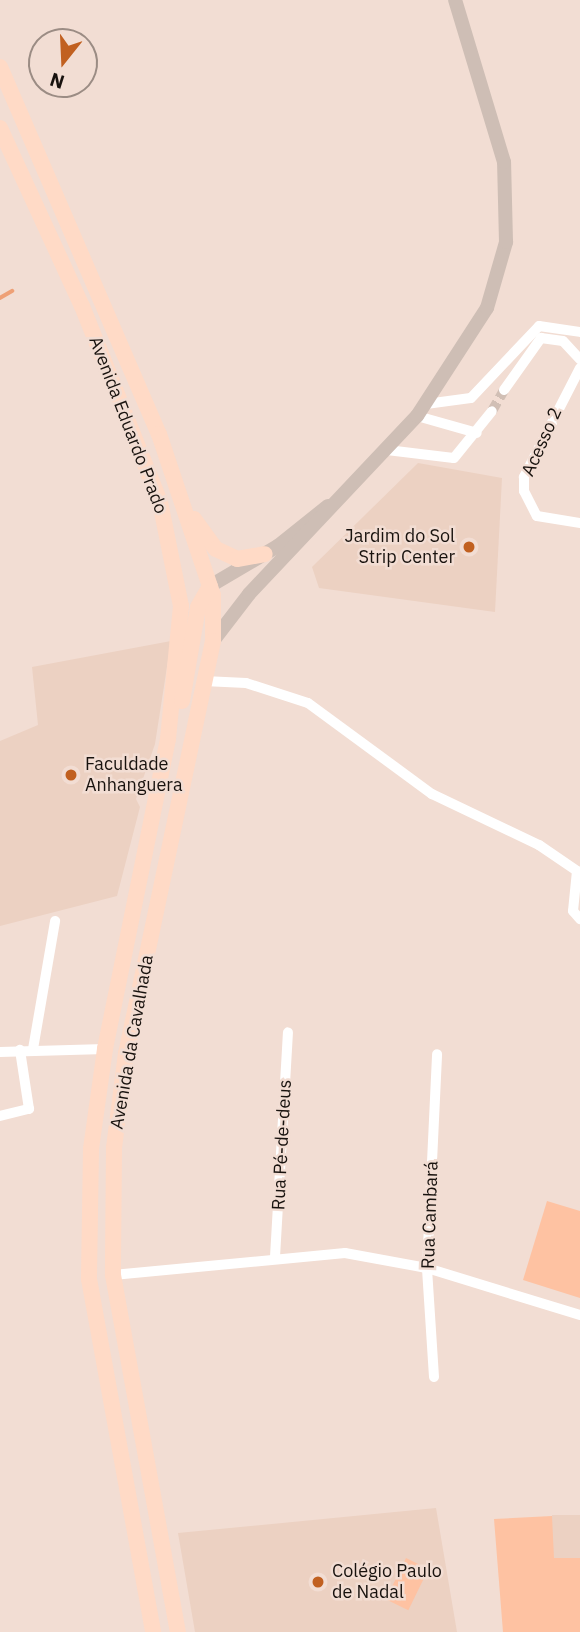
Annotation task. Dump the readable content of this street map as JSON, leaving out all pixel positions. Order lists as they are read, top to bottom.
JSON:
{
  "streets": {
    "main road": ["Avenida Eduardo Prado", "Avenida da Cavalhada"],
    "street": ["Acesso 2", "Rua Pé-de-deus", "Rua Cambará"]
  },
  "crossings": [
    ["Avenida Eduardo Prado", "Avenida da Cavalhada"]
  ],
  "places": ["Jardim do Sol Strip Center", "Faculdade Anhanguera", "Colégio Paulo de Nadal"],
  "north": "bottom"
}
